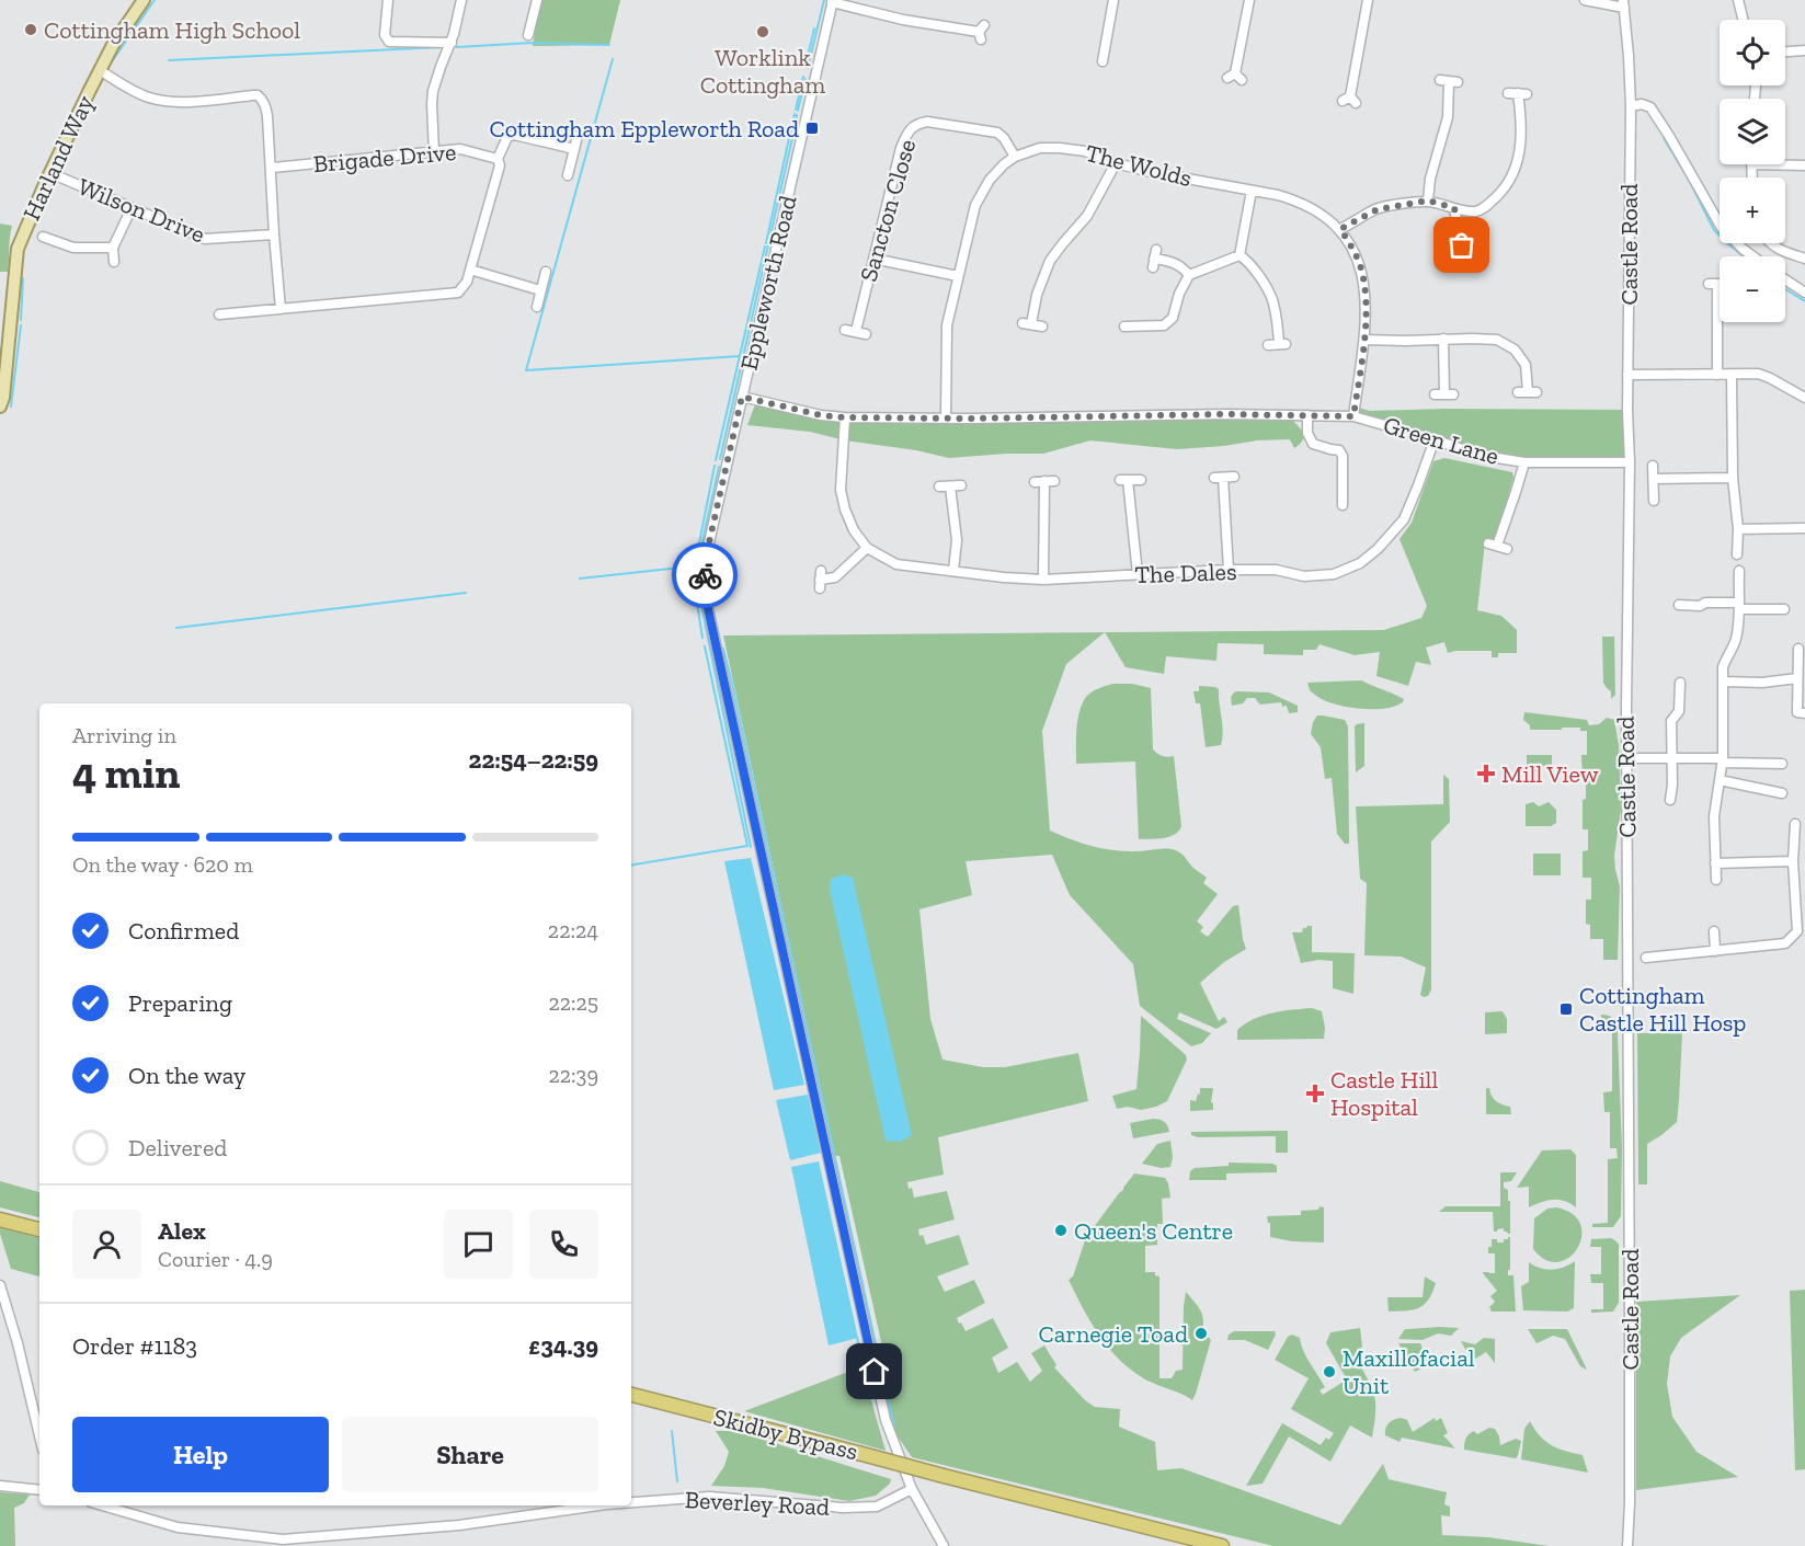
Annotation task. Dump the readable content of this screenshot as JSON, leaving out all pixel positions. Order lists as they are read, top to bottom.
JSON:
{
  "streets": {
    "highway": ["Skidby Bypass"],
    "main road": ["Harland Way"],
    "street": [
      "Brigade Drive",
      "The Wolds",
      "Wilson Drive",
      "Sancton Close",
      "Castle Road",
      "Eppleworth Road",
      "Green Lane",
      "The Dales",
      "Beverley Road"
    ]
  },
  "crossings": [
    ["Harland Way", "Wilson Drive"],
    ["The Wolds", "Sancton Close"],
    ["The Wolds", "Green Lane"],
    ["Castle Road", "Green Lane"],
    ["Eppleworth Road", "Green Lane"],
    ["Eppleworth Road", "Beverley Road"],
    ["Green Lane", "The Dales"]
  ],
  "places": {
    "other": [
      "Cottingham High School",
      "Worklink Cottingham",
      "Queen's Centre",
      "Carnegie Toad",
      "Maxillofacial Unit"
    ],
    "transit": ["Cottingham Eppleworth Road", "Cottingham Castle Hill Hosp"],
    "health": ["Mill View", "Castle Hill Hospital"]
  },
  "page": {
    "map_buttons": ["+", "−"],
    "heading": ["4 min", "Arriving in", "22:54–22:59"],
    "panel": [
      "Alex",
      "Courier · 4.9",
      "Order #1183",
      "£34.39"
    ],
    "bar": "On the way · 620 m",
    "list": [
      ["Confirmed", "22:24"],
      ["Preparing", "22:25"],
      ["On the way", "22:39"],
      "Delivered"
    ],
    "buttons": ["Help", "Share"]
  }
}
